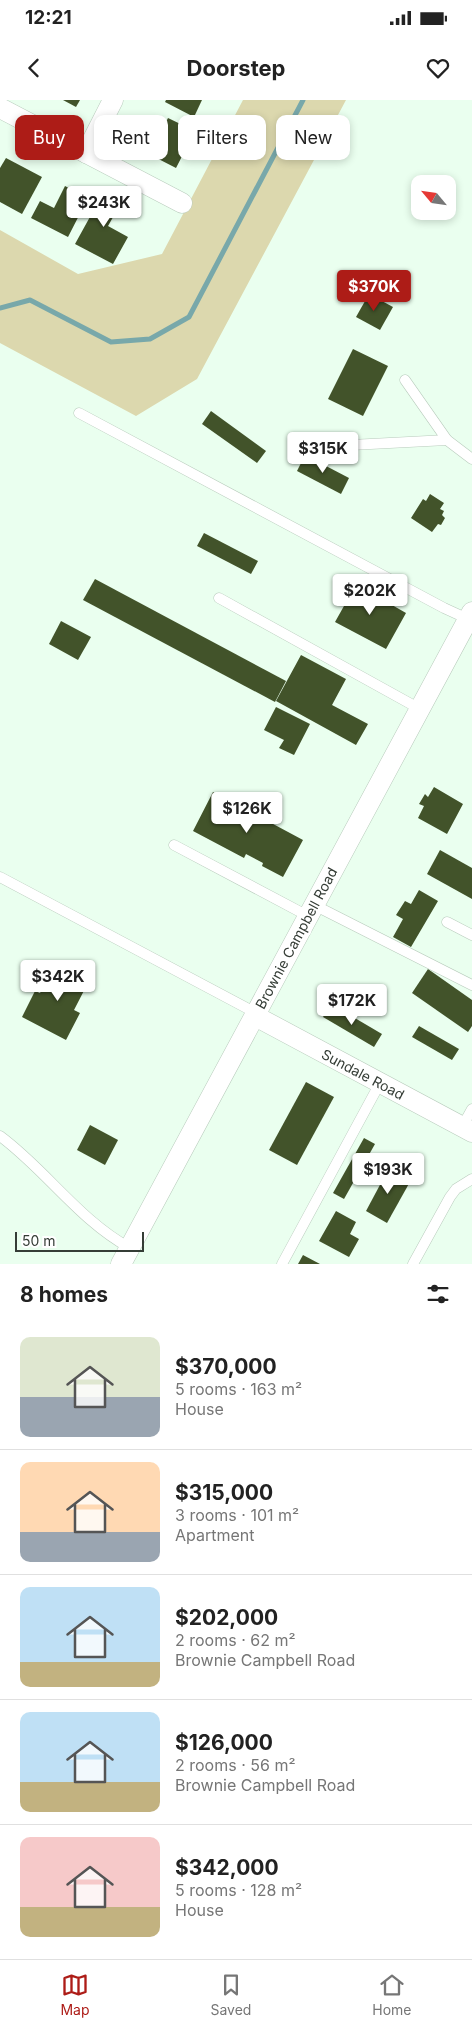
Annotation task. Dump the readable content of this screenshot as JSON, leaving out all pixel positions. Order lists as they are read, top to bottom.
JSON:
{
  "streets": {
    "street": ["Brownie Campbell Road", "Sundale Road"]
  },
  "crossings": [
    ["Brownie Campbell Road", "Sundale Road"]
  ],
  "scale_bar": "50 m",
  "north": "top left",
  "page": {
    "status": "12:21",
    "header": "Doorstep",
    "chip": [
      "Buy",
      "Rent",
      "Filters",
      "New"
    ],
    "price": [
      "$243K",
      "$370K",
      "$315K",
      "$202K",
      "$126K",
      "$342K",
      "$172K",
      "$193K"
    ],
    "scale": "50 m",
    "heading": "8 homes",
    "list": [
      {
        "name": "$370,000",
        "note": "5 rooms · 163 m² · House"
      },
      {
        "name": "$315,000",
        "note": "3 rooms · 101 m² · Apartment"
      },
      {
        "name": "$202,000",
        "note": "2 rooms · 62 m² · Brownie Campbell Road"
      },
      {
        "name": "$126,000",
        "note": "2 rooms · 56 m² · Brownie Campbell Road"
      },
      {
        "name": "$342,000",
        "note": "5 rooms · 128 m² · House"
      }
    ],
    "tabs": ["Map", "Saved", "Home"]
  }
}
